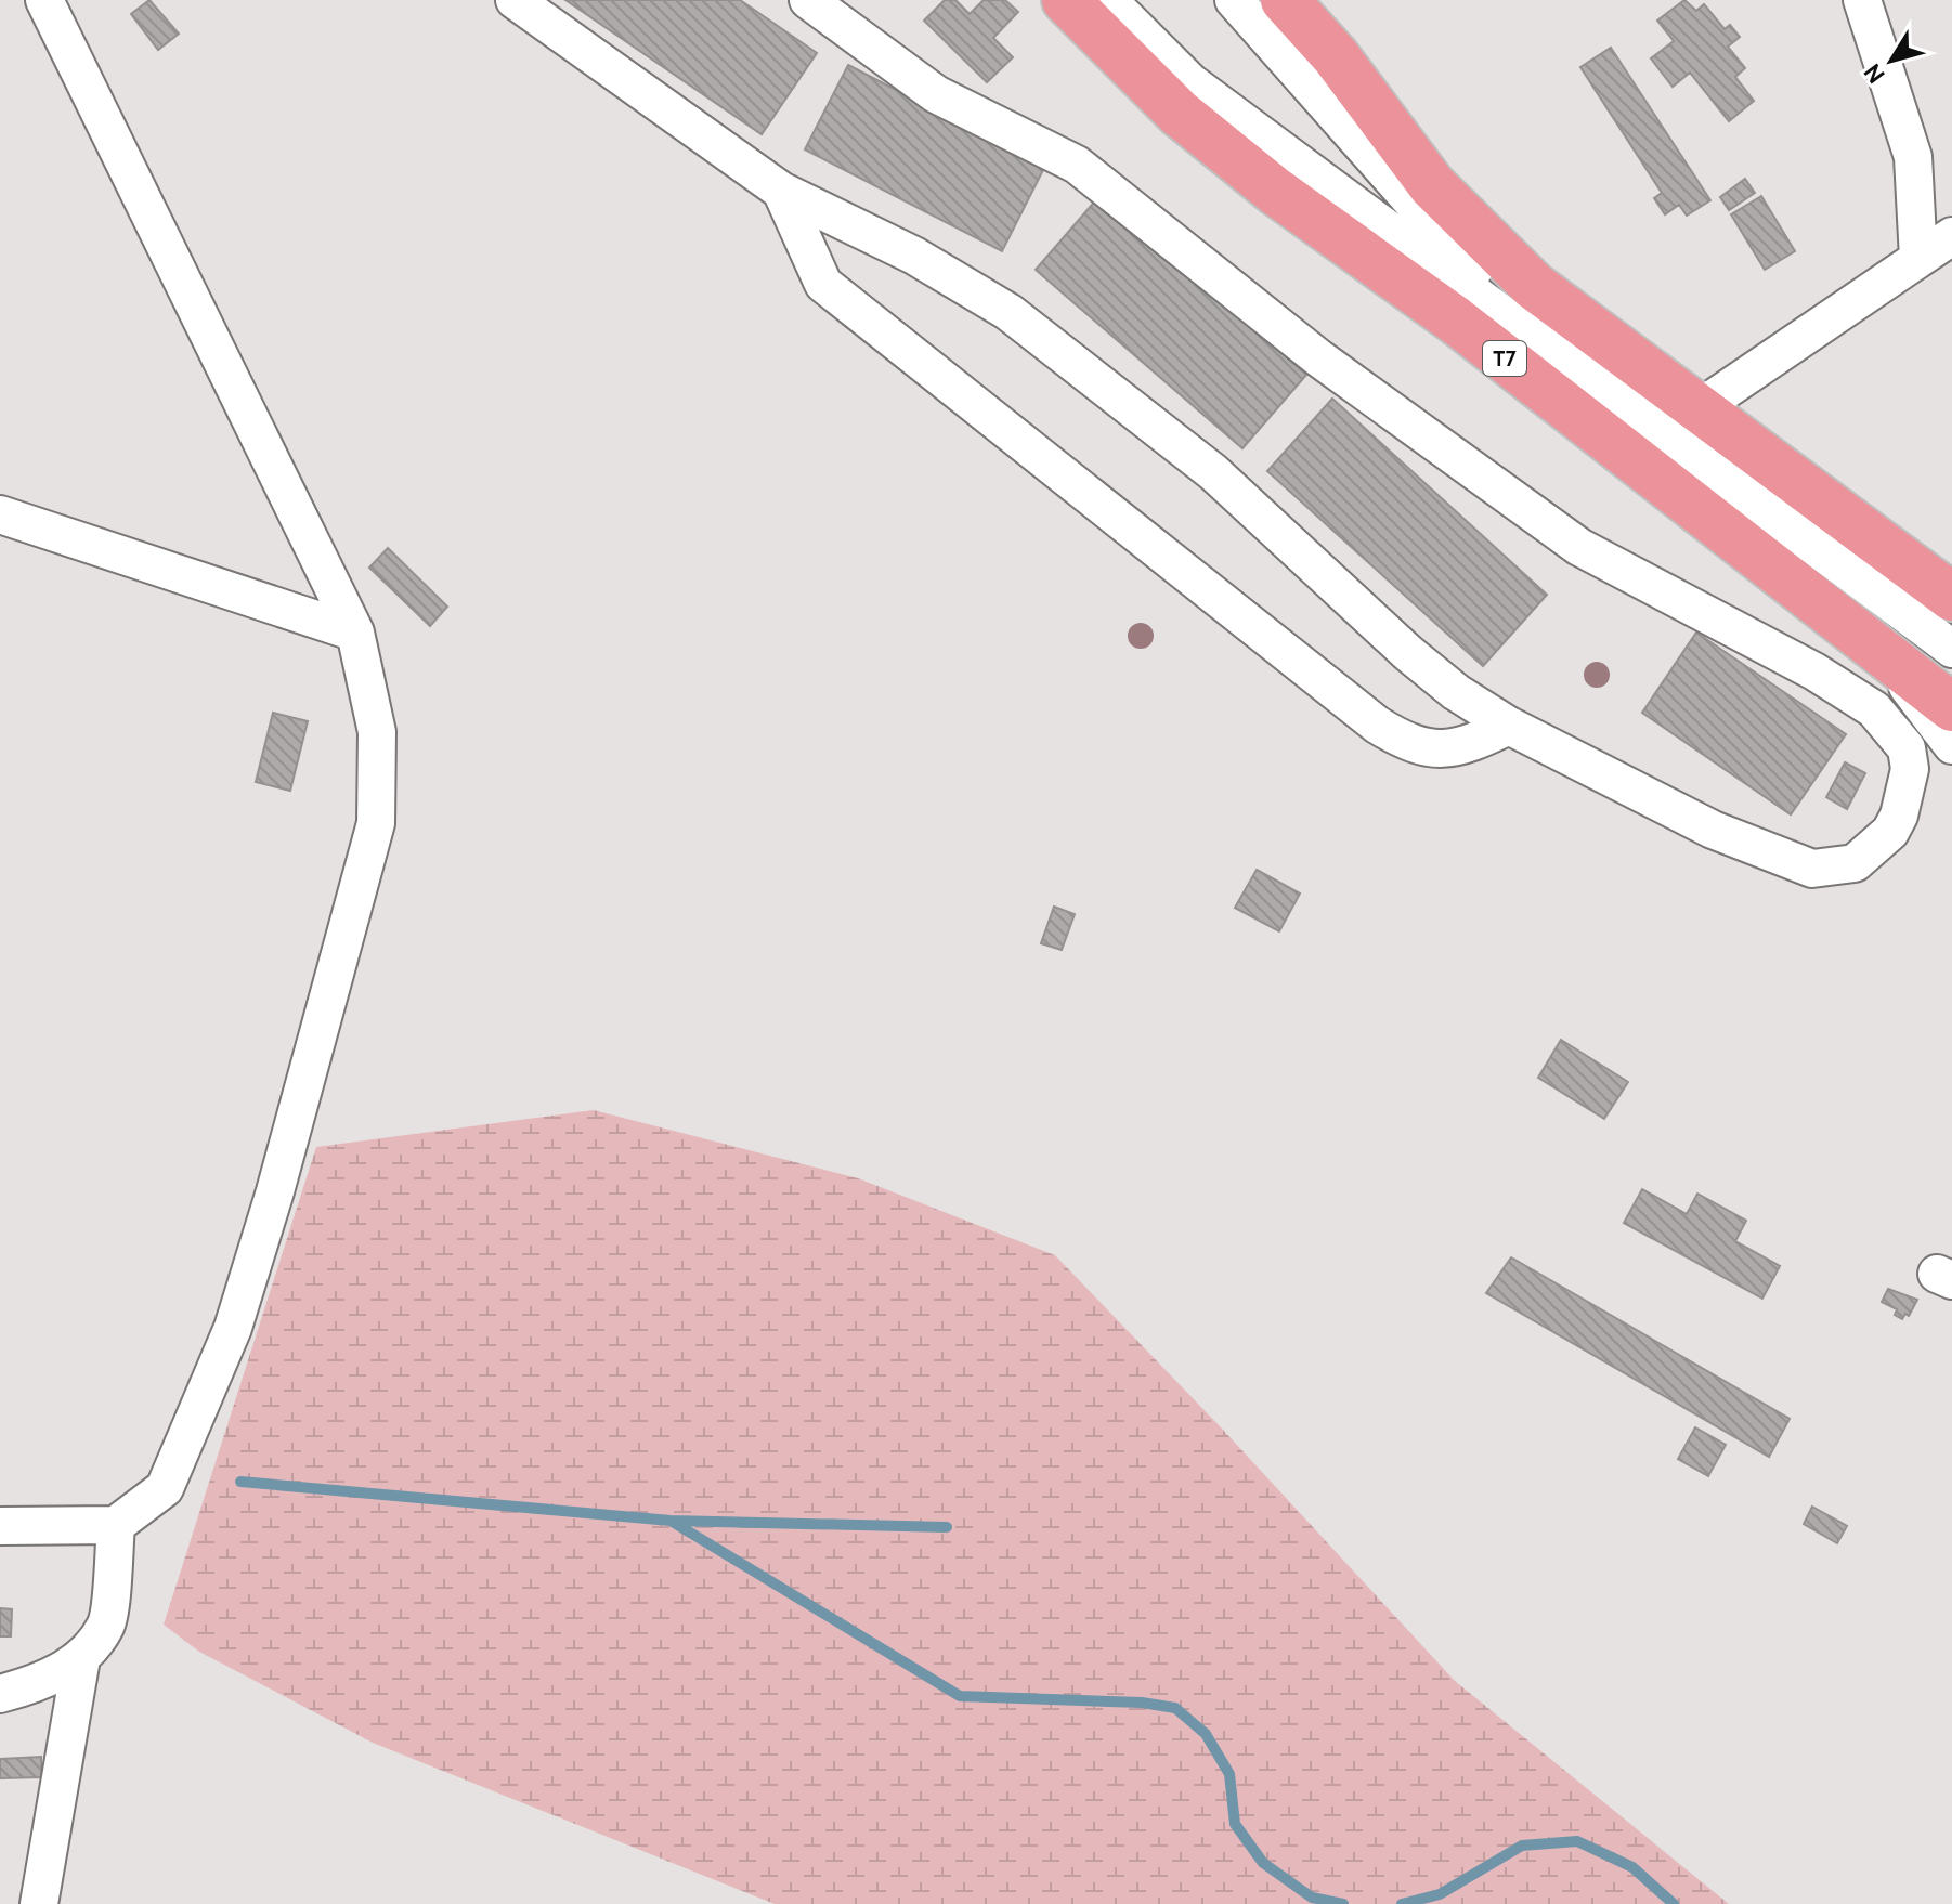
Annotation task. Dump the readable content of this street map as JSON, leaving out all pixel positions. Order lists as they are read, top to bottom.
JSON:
{
  "streets": {
    "highway": ["T7"]
  },
  "north": "bottom left"
}
